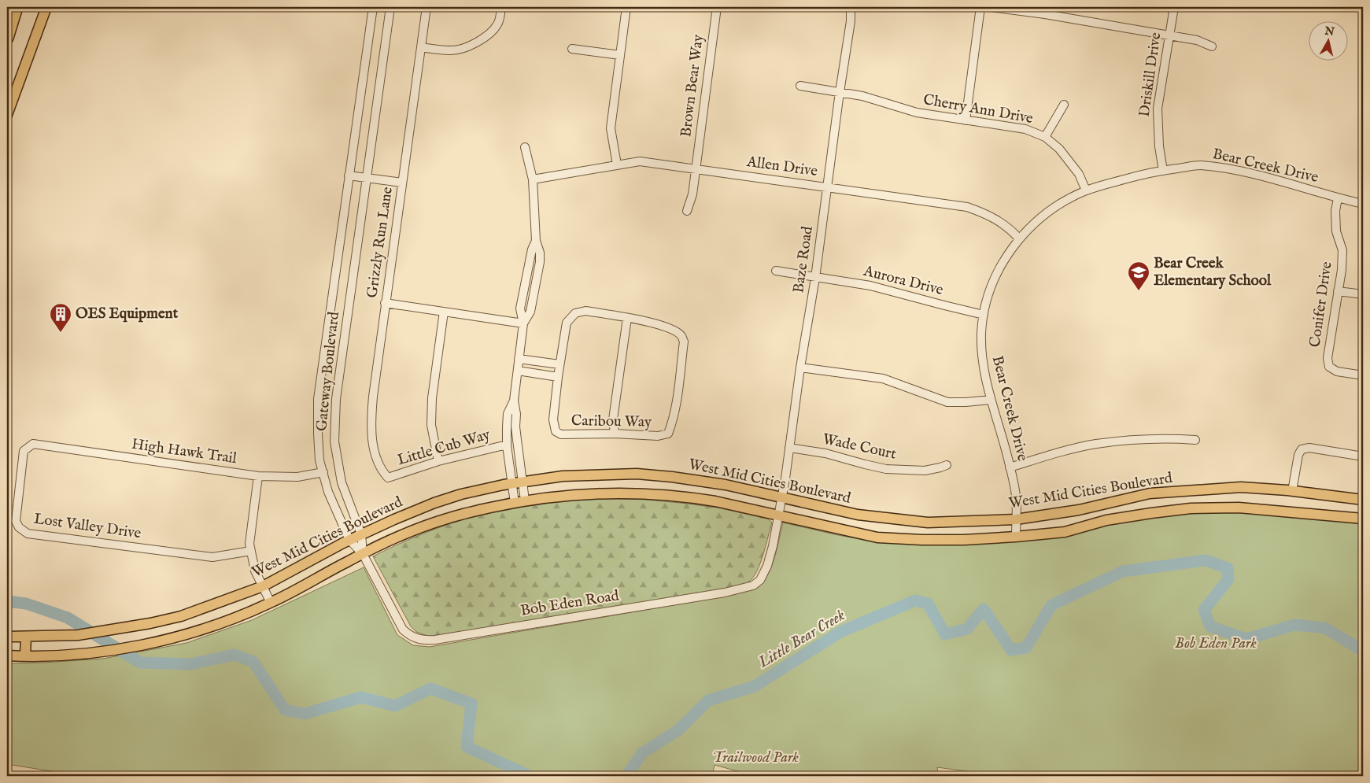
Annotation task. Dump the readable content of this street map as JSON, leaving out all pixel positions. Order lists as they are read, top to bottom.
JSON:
{
  "streets": {
    "main road": ["West Mid Cities Boulevard"],
    "street": [
      "Driskill Drive",
      "Brown Bear Way",
      "Cherry Ann Drive",
      "Bear Creek Drive",
      "Allen Drive",
      "Grizzly Run Lane",
      "Baze Road",
      "Aurora Drive",
      "Conifer Drive",
      "Gateway Boulevard",
      "Caribou Way",
      "Wade Court",
      "Little Cub Way",
      "High Hawk Trail",
      "Lost Valley Drive",
      "Bob Eden Road"
    ]
  },
  "crossings": [
    ["Driskill Drive", "Bear Creek Drive"],
    ["Brown Bear Way", "Allen Drive"],
    ["Cherry Ann Drive", "Bear Creek Drive"],
    ["Cherry Ann Drive", "Baze Road"],
    ["Bear Creek Drive", "Allen Drive"],
    ["Bear Creek Drive", "Aurora Drive"],
    ["Bear Creek Drive", "Conifer Drive"],
    ["Bear Creek Drive", "West Mid Cities Boulevard"],
    ["Allen Drive", "Baze Road"],
    ["Grizzly Run Lane", "Little Cub Way"],
    ["Baze Road", "Aurora Drive"],
    ["Baze Road", "Wade Court"],
    ["Baze Road", "West Mid Cities Boulevard"],
    ["Baze Road", "Bob Eden Road"],
    ["Gateway Boulevard", "High Hawk Trail"],
    ["Gateway Boulevard", "West Mid Cities Boulevard"],
    ["Gateway Boulevard", "Bob Eden Road"],
    ["High Hawk Trail", "Lost Valley Drive"],
    ["West Mid Cities Boulevard", "Bob Eden Road"]
  ],
  "water": ["Little Bear Creek"],
  "parks": ["Bob Eden Park", "Trailwood Park"],
  "places": {
    "school or university": ["Bear Creek Elementary School"],
    "building": ["OES Equipment"]
  },
  "north": "top"
}
